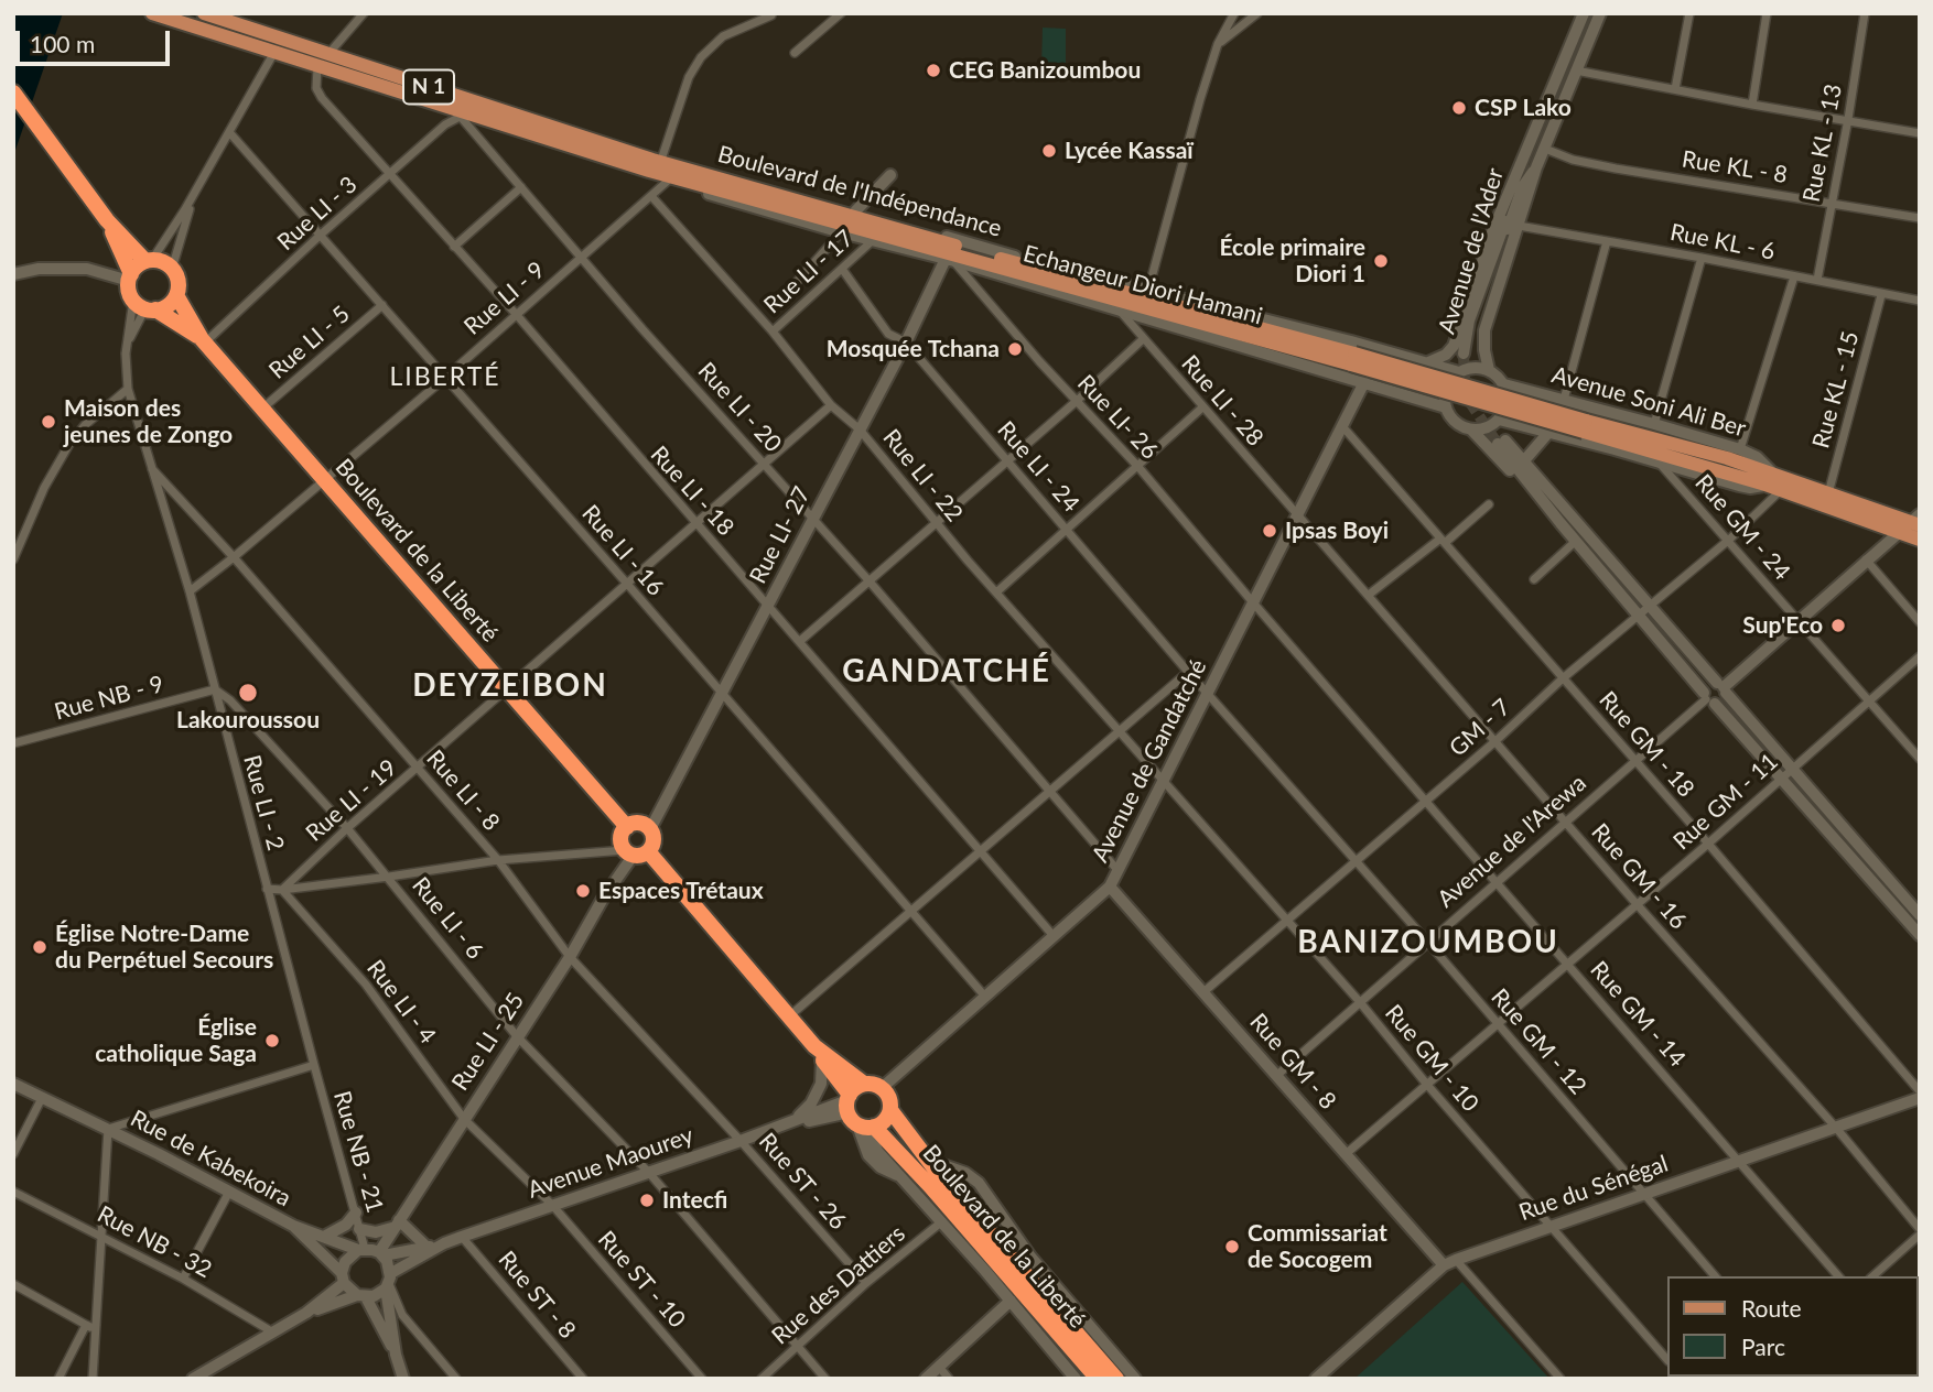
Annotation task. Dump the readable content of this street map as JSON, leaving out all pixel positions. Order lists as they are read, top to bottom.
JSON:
{
  "streets": {
    "highway": ["Boulevard de la Liberté"],
    "main road": [
      "N 1",
      "Boulevard de l'Indépendance",
      "Avenue de l'Ader",
      "Echangeur Diori Hamani",
      "Avenue Soni Ali Ber",
      "Rue LI- 27",
      "Avenue de Gandatché",
      "Rue LI - 25",
      "Rue GM - 8",
      "Rue de Kabekoira",
      "Avenue Maourey",
      "Rue du Sénégal"
    ],
    "street": [
      "Rue KL - 13",
      "Rue KL - 8",
      "Rue LI - 3",
      "Rue KL - 6",
      "Rue LI - 17",
      "Rue LI - 9",
      "Rue LI - 5",
      "Rue KL - 15",
      "Rue LI - 28",
      "Rue LI - 20",
      "Rue LI- 26",
      "Rue LI - 24",
      "Rue LI - 22",
      "Rue LI - 18",
      "Rue GM - 24",
      "Rue LI - 16",
      "Rue NB - 9",
      "GM - 7",
      "Rue GM - 18",
      "Rue LI - 8",
      "Rue LI - 19",
      "Rue GM - 11",
      "Rue LI - 2",
      "Avenue de l'Arewa",
      "Rue GM - 16",
      "Rue LI - 6",
      "Rue LI - 4",
      "Rue GM - 14",
      "Rue GM - 12",
      "Rue GM - 10",
      "Rue NB - 21",
      "Rue ST - 26",
      "Rue NB - 32",
      "Rue ST - 10",
      "Rue des Dattiers",
      "Rue ST - 8"
    ]
  },
  "crossings": [
    ["Rue KL - 13", "Rue KL - 8"],
    ["Rue KL - 13", "Rue KL - 6"],
    ["Rue KL - 8", "Avenue de l'Ader"],
    ["Boulevard de l'Indépendance", "Rue LI - 3"],
    ["Boulevard de l'Indépendance", "Avenue de l'Ader"],
    ["Boulevard de l'Indépendance", "Rue LI - 17"],
    ["Boulevard de l'Indépendance", "Echangeur Diori Hamani"],
    ["Boulevard de l'Indépendance", "Rue LI - 9"],
    ["Boulevard de l'Indépendance", "Rue LI - 28"],
    ["Boulevard de l'Indépendance", "Avenue Soni Ali Ber"],
    ["Boulevard de l'Indépendance", "Rue LI - 20"],
    ["Boulevard de l'Indépendance", "Rue LI- 26"],
    ["Boulevard de l'Indépendance", "Rue LI - 18"],
    ["Boulevard de l'Indépendance", "Rue LI- 27"],
    ["Boulevard de l'Indépendance", "Avenue de Gandatché"],
    ["Rue LI - 3", "Rue LI - 20"],
    ["Rue LI - 3", "Rue LI - 18"],
    ["Rue LI - 3", "Boulevard de la Liberté"],
    ["Rue LI - 3", "Rue LI - 16"],
    ["Rue KL - 6", "Avenue de l'Ader"],
    ["Rue KL - 6", "Rue KL - 15"],
    ["Avenue de l'Ader", "Avenue Soni Ali Ber"],
    ["Rue LI - 17", "Rue LI - 24"],
    ["Rue LI - 17", "Rue LI - 22"],
    ["Echangeur Diori Hamani", "Avenue Soni Ali Ber"],
    ["Rue LI - 9", "Rue LI - 20"],
    ["Rue LI - 9", "Rue LI - 22"],
    ["Rue LI - 9", "Rue LI - 18"],
    ["Rue LI - 9", "Boulevard de la Liberté"],
    ["Rue LI - 9", "Rue LI - 16"],
    ["Rue LI - 9", "Rue LI - 8"],
    ["Rue LI - 9", "Rue LI - 2"],
    ["Rue LI - 5", "Boulevard de la Liberté"],
    ["Rue LI - 5", "Rue LI - 16"],
    ["Rue KL - 15", "Avenue Soni Ali Ber"],
    ["Rue LI - 28", "Avenue de Gandatché"],
    ["Rue LI - 28", "Rue GM - 16"],
    ["Avenue Soni Ali Ber", "Rue GM - 24"],
    ["Avenue Soni Ali Ber", "GM - 7"],
    ["Rue LI - 20", "Rue LI- 27"],
    ["Rue LI - 20", "Avenue de Gandatché"],
    ["Rue LI - 20", "Rue LI - 19"],
    ["Rue LI- 26", "Rue LI- 27"],
    ["Rue LI- 26", "Avenue de Gandatché"],
    ["Rue LI- 26", "Rue GM - 14"],
    ["Rue LI - 24", "Rue LI- 27"],
    ["Rue LI - 24", "Avenue de Gandatché"],
    ["Rue LI - 24", "Rue GM - 12"],
    ["Rue LI - 22", "Rue LI- 27"],
    ["Rue LI - 22", "Avenue de Gandatché"],
    ["Rue LI - 22", "Rue LI - 19"],
    ["Rue LI - 22", "Rue GM - 10"],
    ["Rue LI - 18", "Rue LI- 27"],
    ["Rue LI - 18", "Avenue de Gandatché"],
    ["Rue LI - 18", "Rue LI - 19"],
    ["Rue GM - 24", "GM - 7"],
    ["Rue GM - 24", "Rue GM - 11"],
    ["Rue LI- 27", "Boulevard de la Liberté"],
    ["Rue LI- 27", "Rue LI - 16"],
    ["Rue LI- 27", "Rue LI - 25"],
    ["Boulevard de la Liberté", "Avenue de Gandatché"],
    ["Boulevard de la Liberté", "Rue LI - 19"],
    ["Boulevard de la Liberté", "Rue LI - 25"],
    ["Boulevard de la Liberté", "Avenue Maourey"],
    ["Boulevard de la Liberté", "Rue des Dattiers"],
    ["Rue LI - 16", "Avenue de Gandatché"],
    ["Rue LI - 16", "Rue LI - 19"],
    ["Rue NB - 9", "Rue LI - 2"],
    ["Rue NB - 9", "Rue LI - 6"],
    ["GM - 7", "Rue GM - 18"],
    ["GM - 7", "Rue GM - 16"],
    ["GM - 7", "Rue GM - 14"],
    ["GM - 7", "Rue GM - 12"],
    ["GM - 7", "Rue GM - 10"],
    ["GM - 7", "Rue GM - 8"],
    ["Rue GM - 18", "Avenue de Gandatché"],
    ["Rue GM - 18", "Rue GM - 11"],
    ["Rue GM - 18", "Avenue de l'Arewa"],
    ["Avenue de Gandatché", "Rue GM - 16"],
    ["Avenue de Gandatché", "Rue GM - 14"],
    ["Avenue de Gandatché", "Rue GM - 12"],
    ["Avenue de Gandatché", "Rue GM - 10"],
    ["Avenue de Gandatché", "Rue GM - 8"],
    ["Rue LI - 8", "Rue LI - 19"],
    ["Rue LI - 8", "Rue LI - 2"],
    ["Rue LI - 8", "Rue LI - 25"],
    ["Rue LI - 8", "Avenue Maourey"],
    ["Rue LI - 8", "Rue ST - 26"],
    ["Rue LI - 19", "Rue LI - 6"],
    ["Rue LI - 19", "Rue LI - 4"],
    ["Rue GM - 11", "Rue GM - 16"],
    ["Rue GM - 11", "Rue GM - 14"],
    ["Rue GM - 11", "Rue GM - 12"],
    ["Rue GM - 11", "Rue GM - 10"],
    ["Rue GM - 11", "Rue GM - 8"],
    ["Rue LI - 2", "Rue LI - 6"],
    ["Rue LI - 2", "Rue NB - 21"],
    ["Avenue de l'Arewa", "Rue GM - 16"],
    ["Avenue de l'Arewa", "Rue GM - 14"],
    ["Avenue de l'Arewa", "Rue GM - 12"],
    ["Avenue de l'Arewa", "Rue GM - 10"],
    ["Avenue de l'Arewa", "Rue GM - 8"],
    ["Rue GM - 16", "Rue du Sénégal"],
    ["Rue LI - 6", "Rue LI - 25"],
    ["Rue LI - 6", "Avenue Maourey"],
    ["Rue LI - 6", "Rue des Dattiers"],
    ["Rue LI - 4", "Rue LI - 25"],
    ["Rue LI - 4", "Avenue Maourey"],
    ["Rue LI - 4", "Rue ST - 10"],
    ["Rue GM - 14", "Rue du Sénégal"],
    ["Rue LI - 25", "Rue NB - 21"],
    ["Rue LI - 25", "Rue de Kabekoira"],
    ["Rue LI - 25", "Avenue Maourey"],
    ["Rue GM - 12", "Rue du Sénégal"],
    ["Rue GM - 10", "Rue du Sénégal"],
    ["Rue GM - 8", "Rue du Sénégal"],
    ["Rue NB - 21", "Rue de Kabekoira"],
    ["Rue NB - 21", "Avenue Maourey"],
    ["Rue de Kabekoira", "Avenue Maourey"],
    ["Avenue Maourey", "Rue ST - 26"],
    ["Avenue Maourey", "Rue ST - 10"],
    ["Avenue Maourey", "Rue ST - 8"],
    ["Rue ST - 26", "Rue des Dattiers"]
  ],
  "districts": [
    "LIBERTÉ",
    "GANDATCHÉ",
    "DEYZEIBON",
    "BANIZOUMBOU"
  ],
  "places": [
    "CEG Banizoumbou",
    "CSP Lako",
    "Lycée Kassaï",
    "École primaire Diori 1",
    "Mosquée Tchana",
    "Maison des jeunes de Zongo",
    "Ipsas Boyi",
    "Sup'Eco",
    "Lakouroussou",
    "Espaces Trétaux",
    "Église Notre-Dame du Perpétuel Secours",
    "Église catholique Saga",
    "Intecfi",
    "Commissariat de Socogem"
  ],
  "legend": ["Route", "Parc"],
  "scale_bar": "100 m"
}
